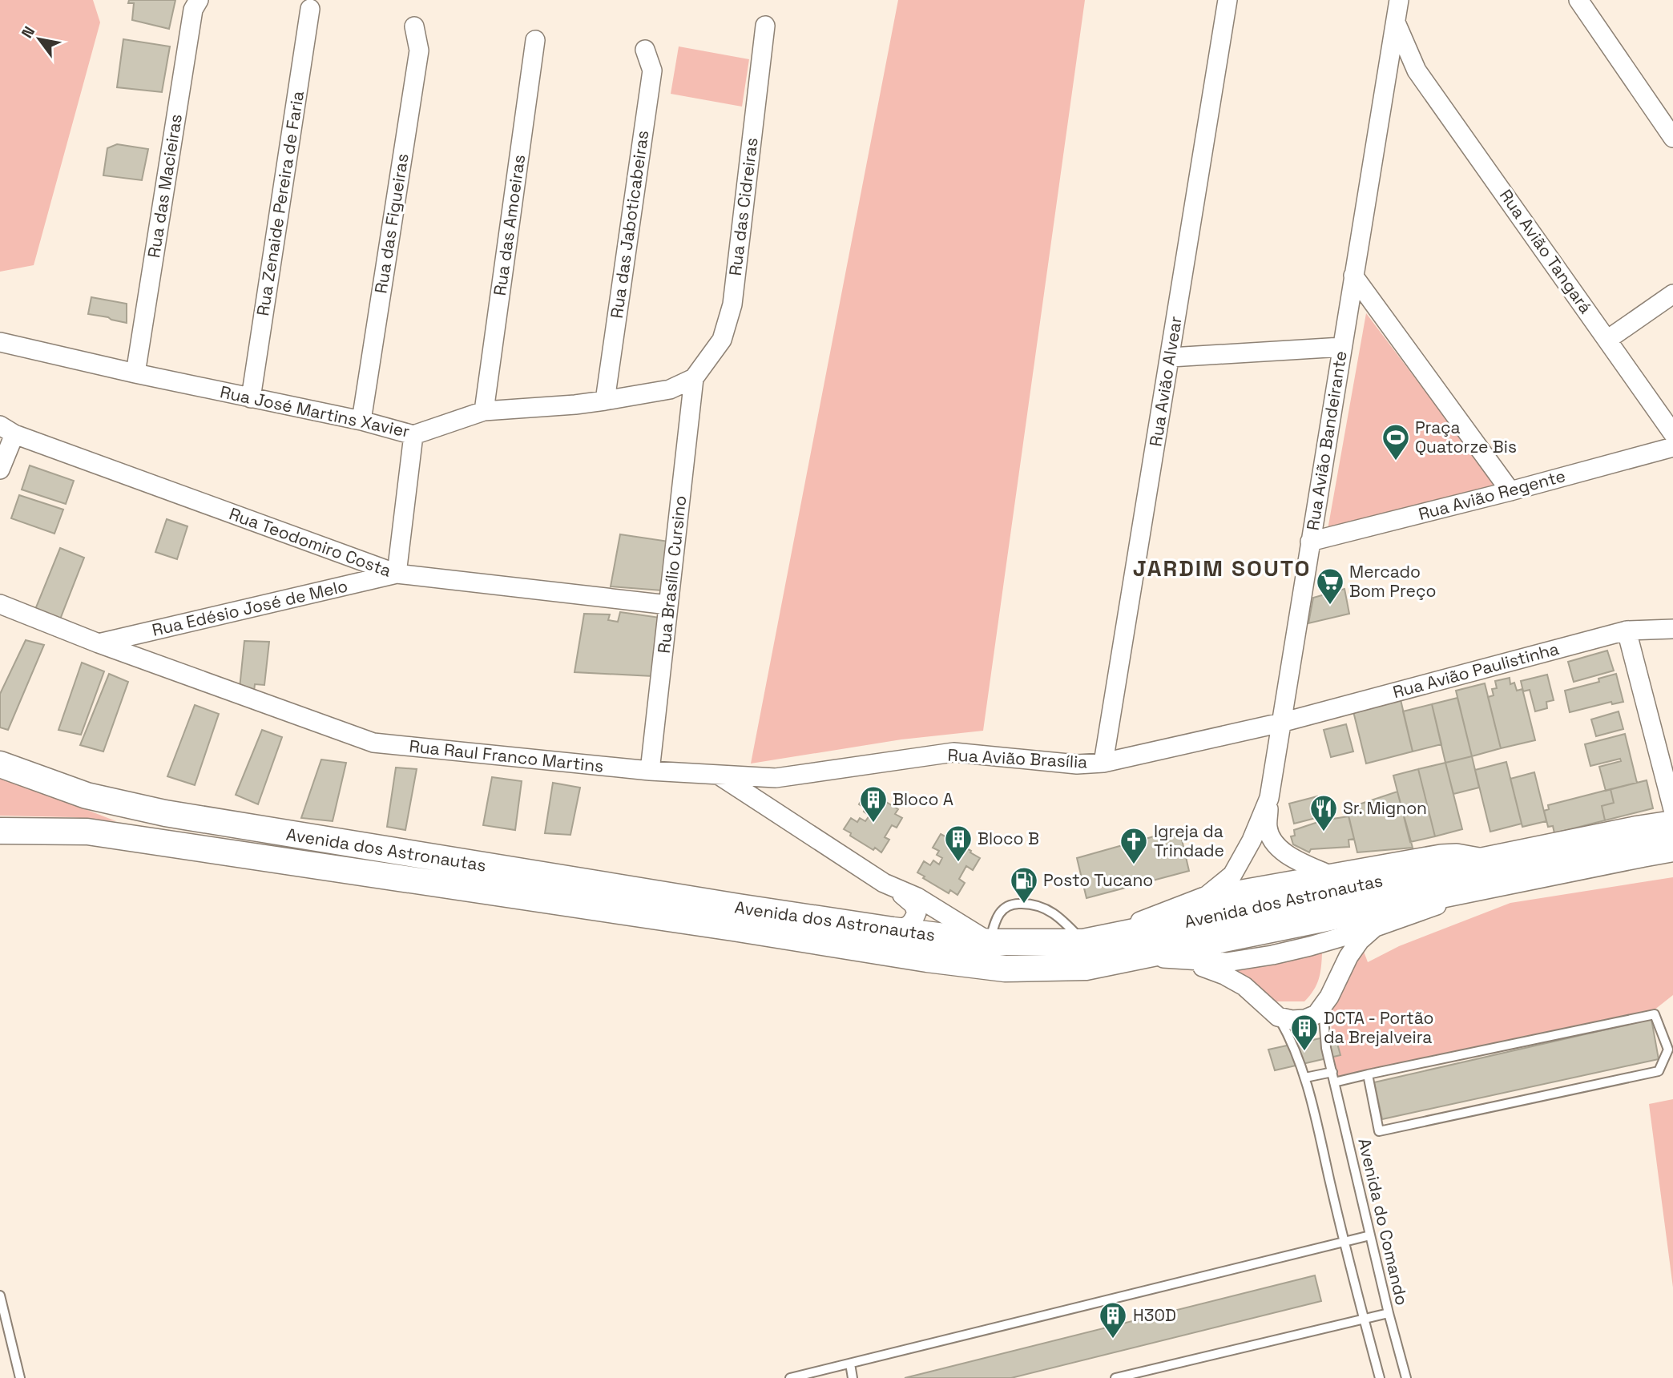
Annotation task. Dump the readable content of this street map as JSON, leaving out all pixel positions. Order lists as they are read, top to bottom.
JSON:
{
  "streets": {
    "main road": ["Avenida dos Astronautas"],
    "street": [
      "Rua das Macieiras",
      "Rua Zenaide Pereira de Faria",
      "Rua das Cidreiras",
      "Rua das Figueiras",
      "Rua das Jaboticabeiras",
      "Rua das Amoeiras",
      "Rua Avião Tangará",
      "Rua Avião Alvear",
      "Rua José Martins Xavier",
      "Rua Avião Bandeirante",
      "Rua Avião Regente",
      "Rua Teodomiro Costa",
      "Rua Brasílio Cursino",
      "Rua Edésio José de Melo",
      "Rua Avião Paulistinha",
      "Rua Raul Franco Martins",
      "Rua Avião Brasília"
    ],
    "lane": ["Avenida do Comando"]
  },
  "crossings": [
    ["Rua das Macieiras", "Rua José Martins Xavier"],
    ["Rua Zenaide Pereira de Faria", "Rua José Martins Xavier"],
    ["Rua das Cidreiras", "Rua José Martins Xavier"],
    ["Rua das Cidreiras", "Rua Brasílio Cursino"],
    ["Rua das Figueiras", "Rua José Martins Xavier"],
    ["Rua das Jaboticabeiras", "Rua José Martins Xavier"],
    ["Rua das Amoeiras", "Rua José Martins Xavier"],
    ["Rua Avião Tangará", "Rua Avião Bandeirante"],
    ["Rua Avião Alvear", "Rua Avião Brasília"],
    ["Rua José Martins Xavier", "Rua Brasílio Cursino"],
    ["Rua Avião Bandeirante", "Rua Avião Regente"],
    ["Rua Avião Bandeirante", "Rua Avião Paulistinha"],
    ["Rua Avião Bandeirante", "Rua Avião Brasília"],
    ["Rua Teodomiro Costa", "Rua Brasílio Cursino"],
    ["Rua Teodomiro Costa", "Rua Edésio José de Melo"],
    ["Rua Brasílio Cursino", "Rua Raul Franco Martins"],
    ["Rua Edésio José de Melo", "Rua Raul Franco Martins"],
    ["Rua Avião Paulistinha", "Rua Avião Brasília"],
    ["Rua Raul Franco Martins", "Rua Avião Brasília"],
    ["Rua Raul Franco Martins", "Avenida dos Astronautas"]
  ],
  "districts": ["JARDIM SOUTO"],
  "places": {
    "sports": ["Praça Quatorze Bis"],
    "supermarket": ["Mercado Bom Preço"],
    "building": [
      "Bloco A",
      "Bloco B",
      "DCTA - Portão da Brejalveira",
      "H30D"
    ],
    "restaurant": ["Sr. Mignon"],
    "church": ["Igreja da Trindade"],
    "fuel station": ["Posto Tucano"]
  },
  "north": "top left"
}
